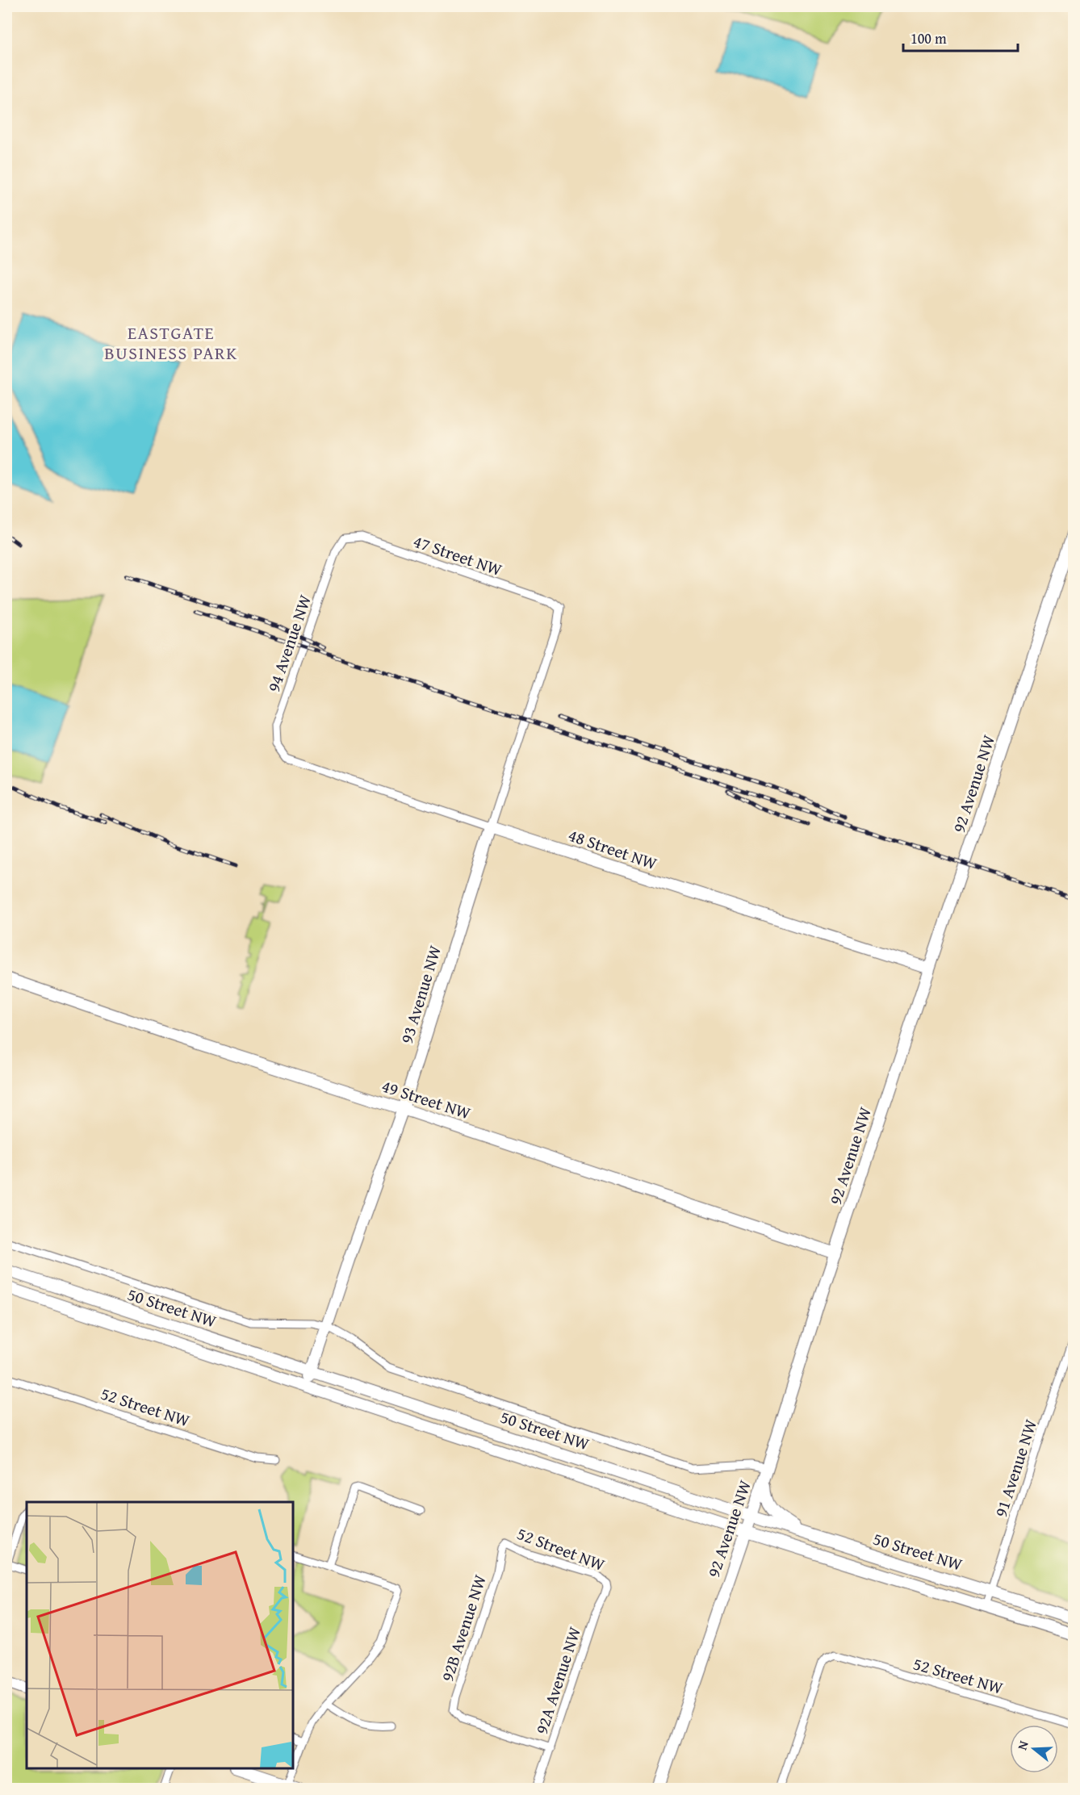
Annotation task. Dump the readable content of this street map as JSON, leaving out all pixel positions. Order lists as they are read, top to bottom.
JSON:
{
  "streets": {
    "main road": [
      "92 Avenue NW",
      "48 Street NW",
      "93 Avenue NW",
      "49 Street NW",
      "50 Street NW"
    ],
    "street": [
      "47 Street NW",
      "94 Avenue NW",
      "52 Street NW",
      "91 Avenue NW",
      "92B Avenue NW",
      "92A Avenue NW"
    ]
  },
  "crossings": [
    ["47 Street NW", "94 Avenue NW"],
    ["47 Street NW", "93 Avenue NW"],
    ["94 Avenue NW", "48 Street NW"],
    ["92 Avenue NW", "48 Street NW"],
    ["92 Avenue NW", "49 Street NW"],
    ["92 Avenue NW", "50 Street NW"],
    ["48 Street NW", "93 Avenue NW"],
    ["93 Avenue NW", "49 Street NW"],
    ["93 Avenue NW", "50 Street NW"],
    ["50 Street NW", "91 Avenue NW"],
    ["52 Street NW", "92B Avenue NW"],
    ["52 Street NW", "92A Avenue NW"],
    ["92B Avenue NW", "92A Avenue NW"]
  ],
  "districts": ["EASTGATE BUSINESS PARK"],
  "scale_bar": "100 m",
  "north": "left"
}
